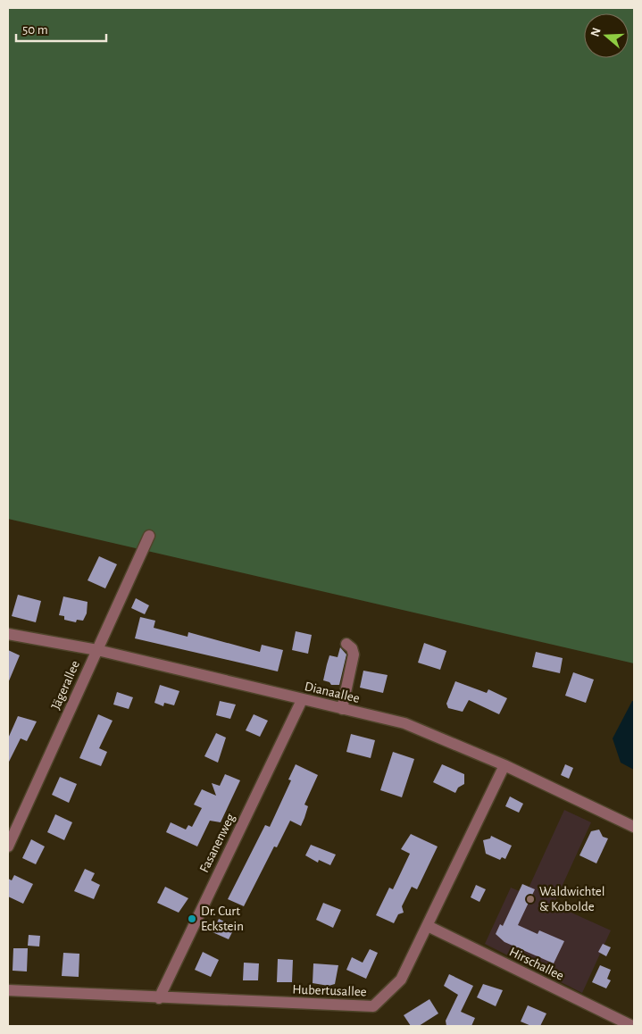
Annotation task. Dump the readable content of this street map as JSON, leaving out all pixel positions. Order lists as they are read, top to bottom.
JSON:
{
  "streets": {
    "street": [
      "Jägerallee",
      "Dianaallee",
      "Fasanenweg",
      "Hirschallee",
      "Hubertusallee"
    ]
  },
  "crossings": [
    ["Jägerallee", "Dianaallee"],
    ["Dianaallee", "Fasanenweg"],
    ["Dianaallee", "Hubertusallee"],
    ["Fasanenweg", "Hubertusallee"],
    ["Hirschallee", "Hubertusallee"]
  ],
  "places": ["Waldwichtel & Kobolde", "Dr. Curt Eckstein"],
  "scale_bar": "50 m",
  "north": "left"
}
